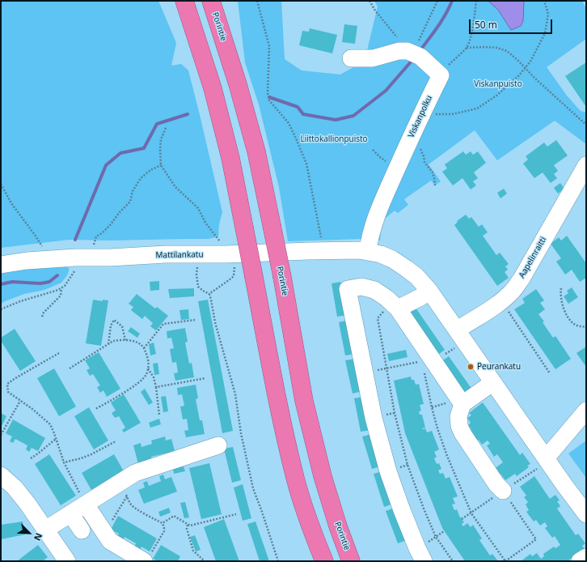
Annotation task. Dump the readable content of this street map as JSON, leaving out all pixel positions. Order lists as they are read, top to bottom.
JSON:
{
  "streets": {
    "highway": ["Porintie"],
    "street": ["Viskanpolku", "Mattilankatu", "Aapelinraitti"]
  },
  "crossings": [
    ["Viskanpolku", "Mattilankatu"]
  ],
  "parks": ["Viskanpuisto", "Liittokallionpuisto"],
  "places": ["Peurankatu"],
  "scale_bar": "50 m",
  "north": "bottom right"
}
